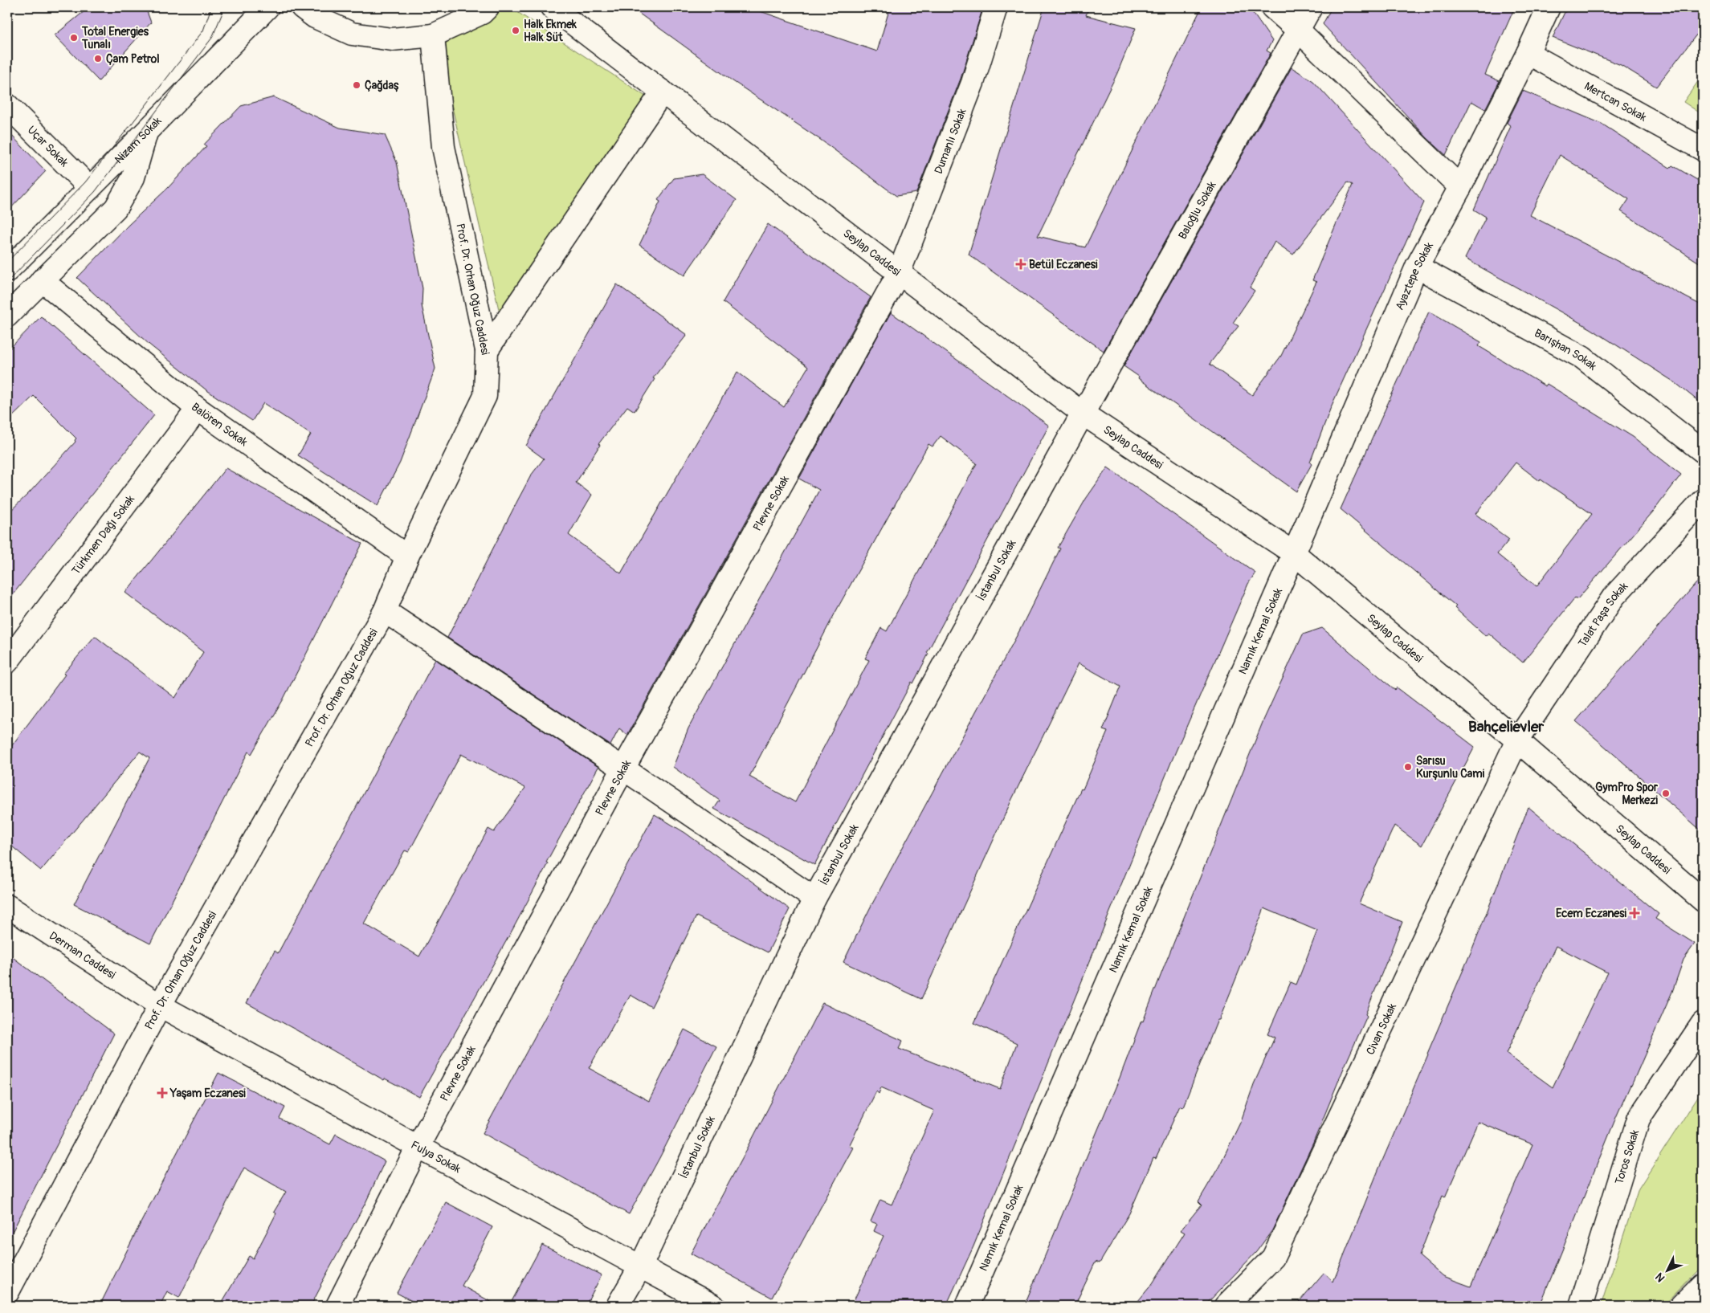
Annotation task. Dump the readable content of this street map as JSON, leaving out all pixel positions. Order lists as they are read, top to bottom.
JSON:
{
  "streets": {
    "street": [
      "Mertcan Sokak",
      "Nizam Sokak",
      "Dumanlı Sokak",
      "Uçar Sokak",
      "Baloğlu Sokak",
      "Seylap Caddesi",
      "Ayaztepe Sokak",
      "Prof. Dr. Orhan Oğuz Caddesi",
      "Barışhan Sokak",
      "Balören Sokak",
      "Plevne Sokak",
      "Türkmen Dağı Sokak",
      "İstanbul Sokak",
      "Talat Paşa Sokak",
      "Namık Kemal Sokak",
      "Derman Caddesi",
      "Civan Sokak",
      "Fulya Sokak",
      "Toros Sokak"
    ]
  },
  "crossings": [
    ["Mertcan Sokak", "Ayaztepe Sokak"],
    ["Nizam Sokak", "Uçar Sokak"],
    ["Dumanlı Sokak", "Seylap Caddesi"],
    ["Dumanlı Sokak", "Plevne Sokak"],
    ["Baloğlu Sokak", "Seylap Caddesi"],
    ["Baloğlu Sokak", "İstanbul Sokak"],
    ["Seylap Caddesi", "Ayaztepe Sokak"],
    ["Seylap Caddesi", "Plevne Sokak"],
    ["Seylap Caddesi", "İstanbul Sokak"],
    ["Seylap Caddesi", "Talat Paşa Sokak"],
    ["Seylap Caddesi", "Namık Kemal Sokak"],
    ["Seylap Caddesi", "Civan Sokak"],
    ["Ayaztepe Sokak", "Barışhan Sokak"],
    ["Ayaztepe Sokak", "Namık Kemal Sokak"],
    ["Prof. Dr. Orhan Oğuz Caddesi", "Balören Sokak"],
    ["Prof. Dr. Orhan Oğuz Caddesi", "Derman Caddesi"],
    ["Prof. Dr. Orhan Oğuz Caddesi", "Fulya Sokak"],
    ["Balören Sokak", "Türkmen Dağı Sokak"],
    ["Plevne Sokak", "Fulya Sokak"],
    ["İstanbul Sokak", "Fulya Sokak"],
    ["Talat Paşa Sokak", "Civan Sokak"],
    ["Derman Caddesi", "Fulya Sokak"]
  ],
  "districts": ["Bahçelievler"],
  "places": {
    "other": [
      "Halk Ekmek Halk Süt",
      "Total Energies Tunalı",
      "Çam Petrol",
      "Çağdaş",
      "Sarısu Kurşunlu Cami",
      "GymPro Spor Merkezi"
    ],
    "health": ["Betül Eczanesi", "Ecem Eczanesi", "Yaşam Eczanesi"]
  },
  "north": "bottom left"
}
